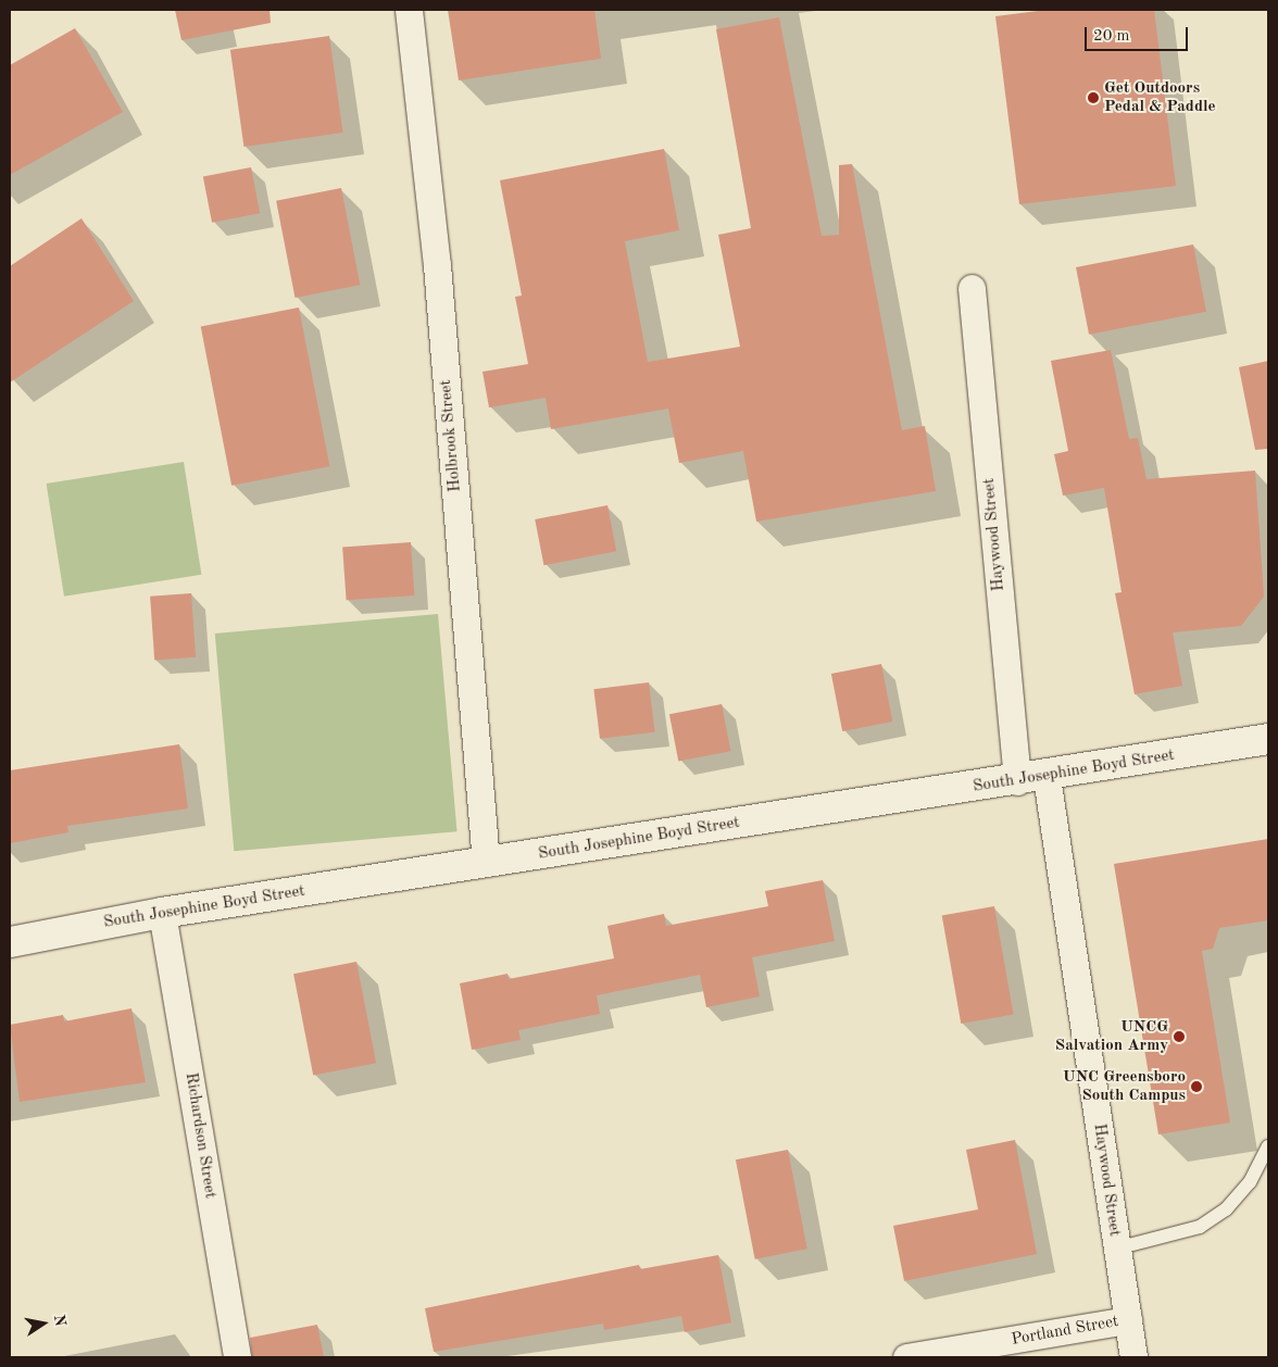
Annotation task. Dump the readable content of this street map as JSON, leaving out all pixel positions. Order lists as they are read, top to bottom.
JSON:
{
  "streets": {
    "main road": ["South Josephine Boyd Street"],
    "street": [
      "Holbrook Street",
      "Haywood Street",
      "Richardson Street",
      "Portland Street"
    ]
  },
  "crossings": [
    ["Holbrook Street", "South Josephine Boyd Street"],
    ["Haywood Street", "South Josephine Boyd Street"],
    ["Haywood Street", "Portland Street"],
    ["South Josephine Boyd Street", "Richardson Street"]
  ],
  "places": ["Get Outdoors Pedal & Paddle", "UNCG Salvation Army", "UNC Greensboro South Campus"],
  "scale_bar": "20 m",
  "north": "right"
}
